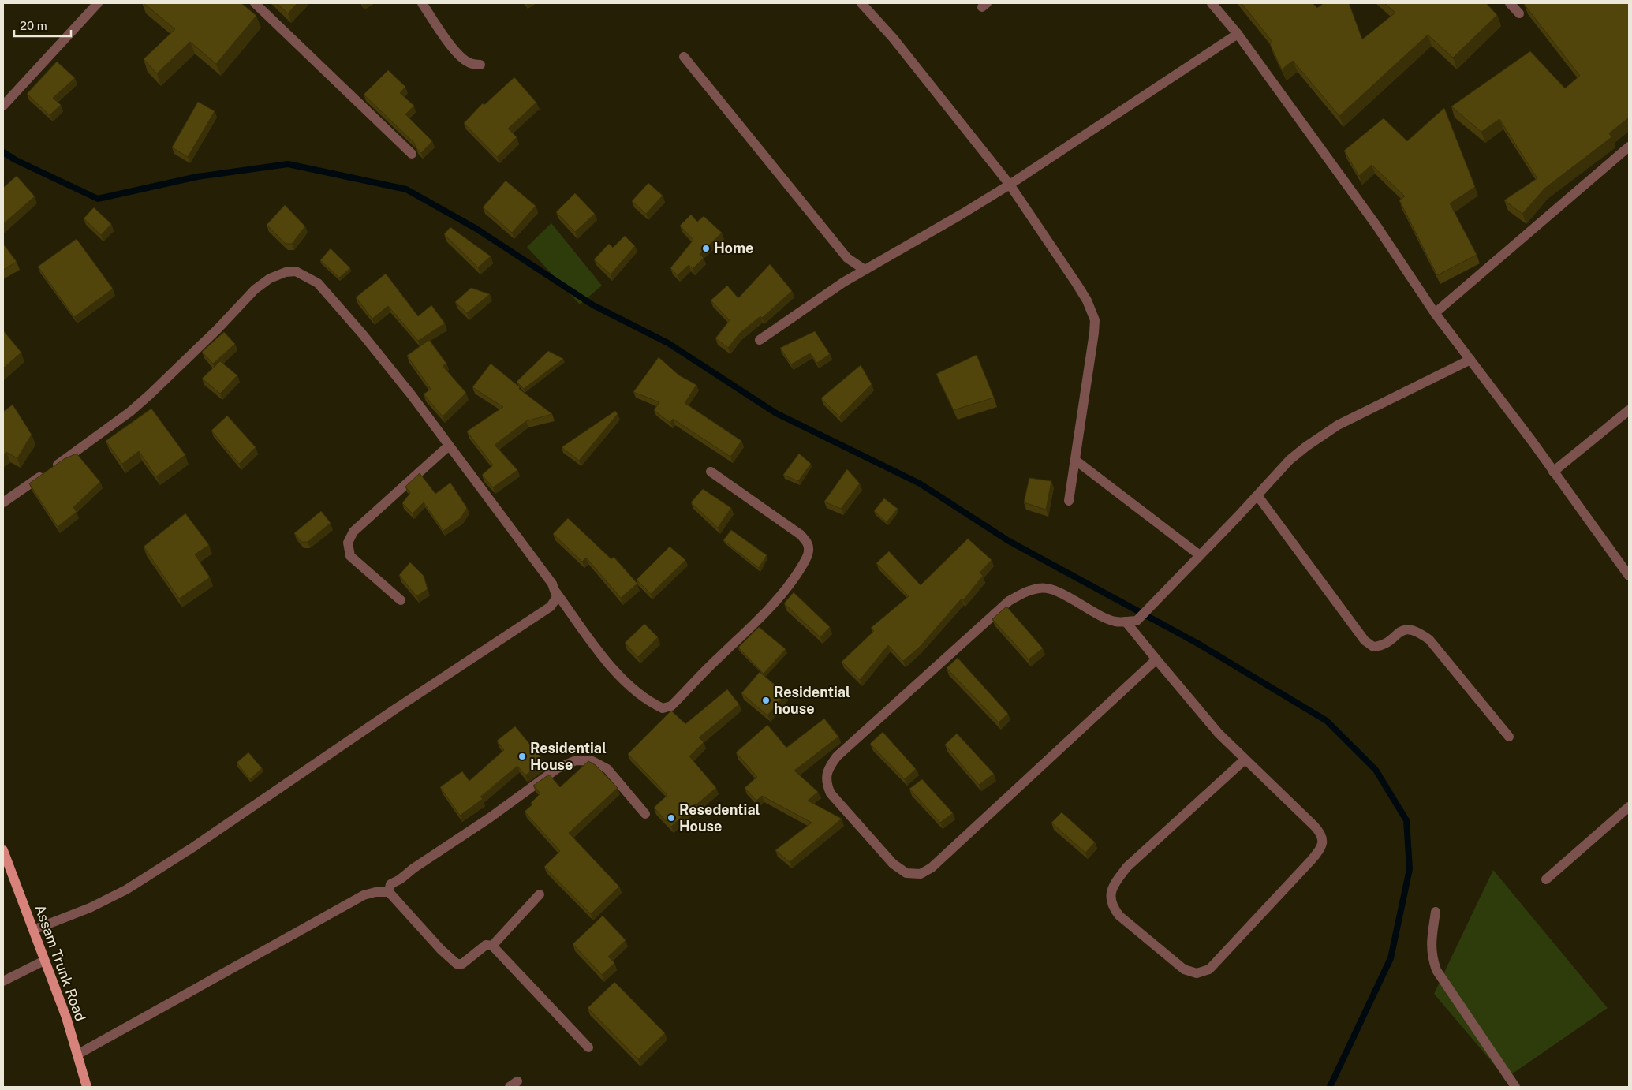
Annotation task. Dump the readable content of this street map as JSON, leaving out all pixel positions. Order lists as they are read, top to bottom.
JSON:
{
  "streets": {
    "main road": ["Assam Trunk Road"]
  },
  "places": [
    "Home",
    "Residential house",
    "Residential House",
    "Resedential House"
  ],
  "scale_bar": "20 m"
}
